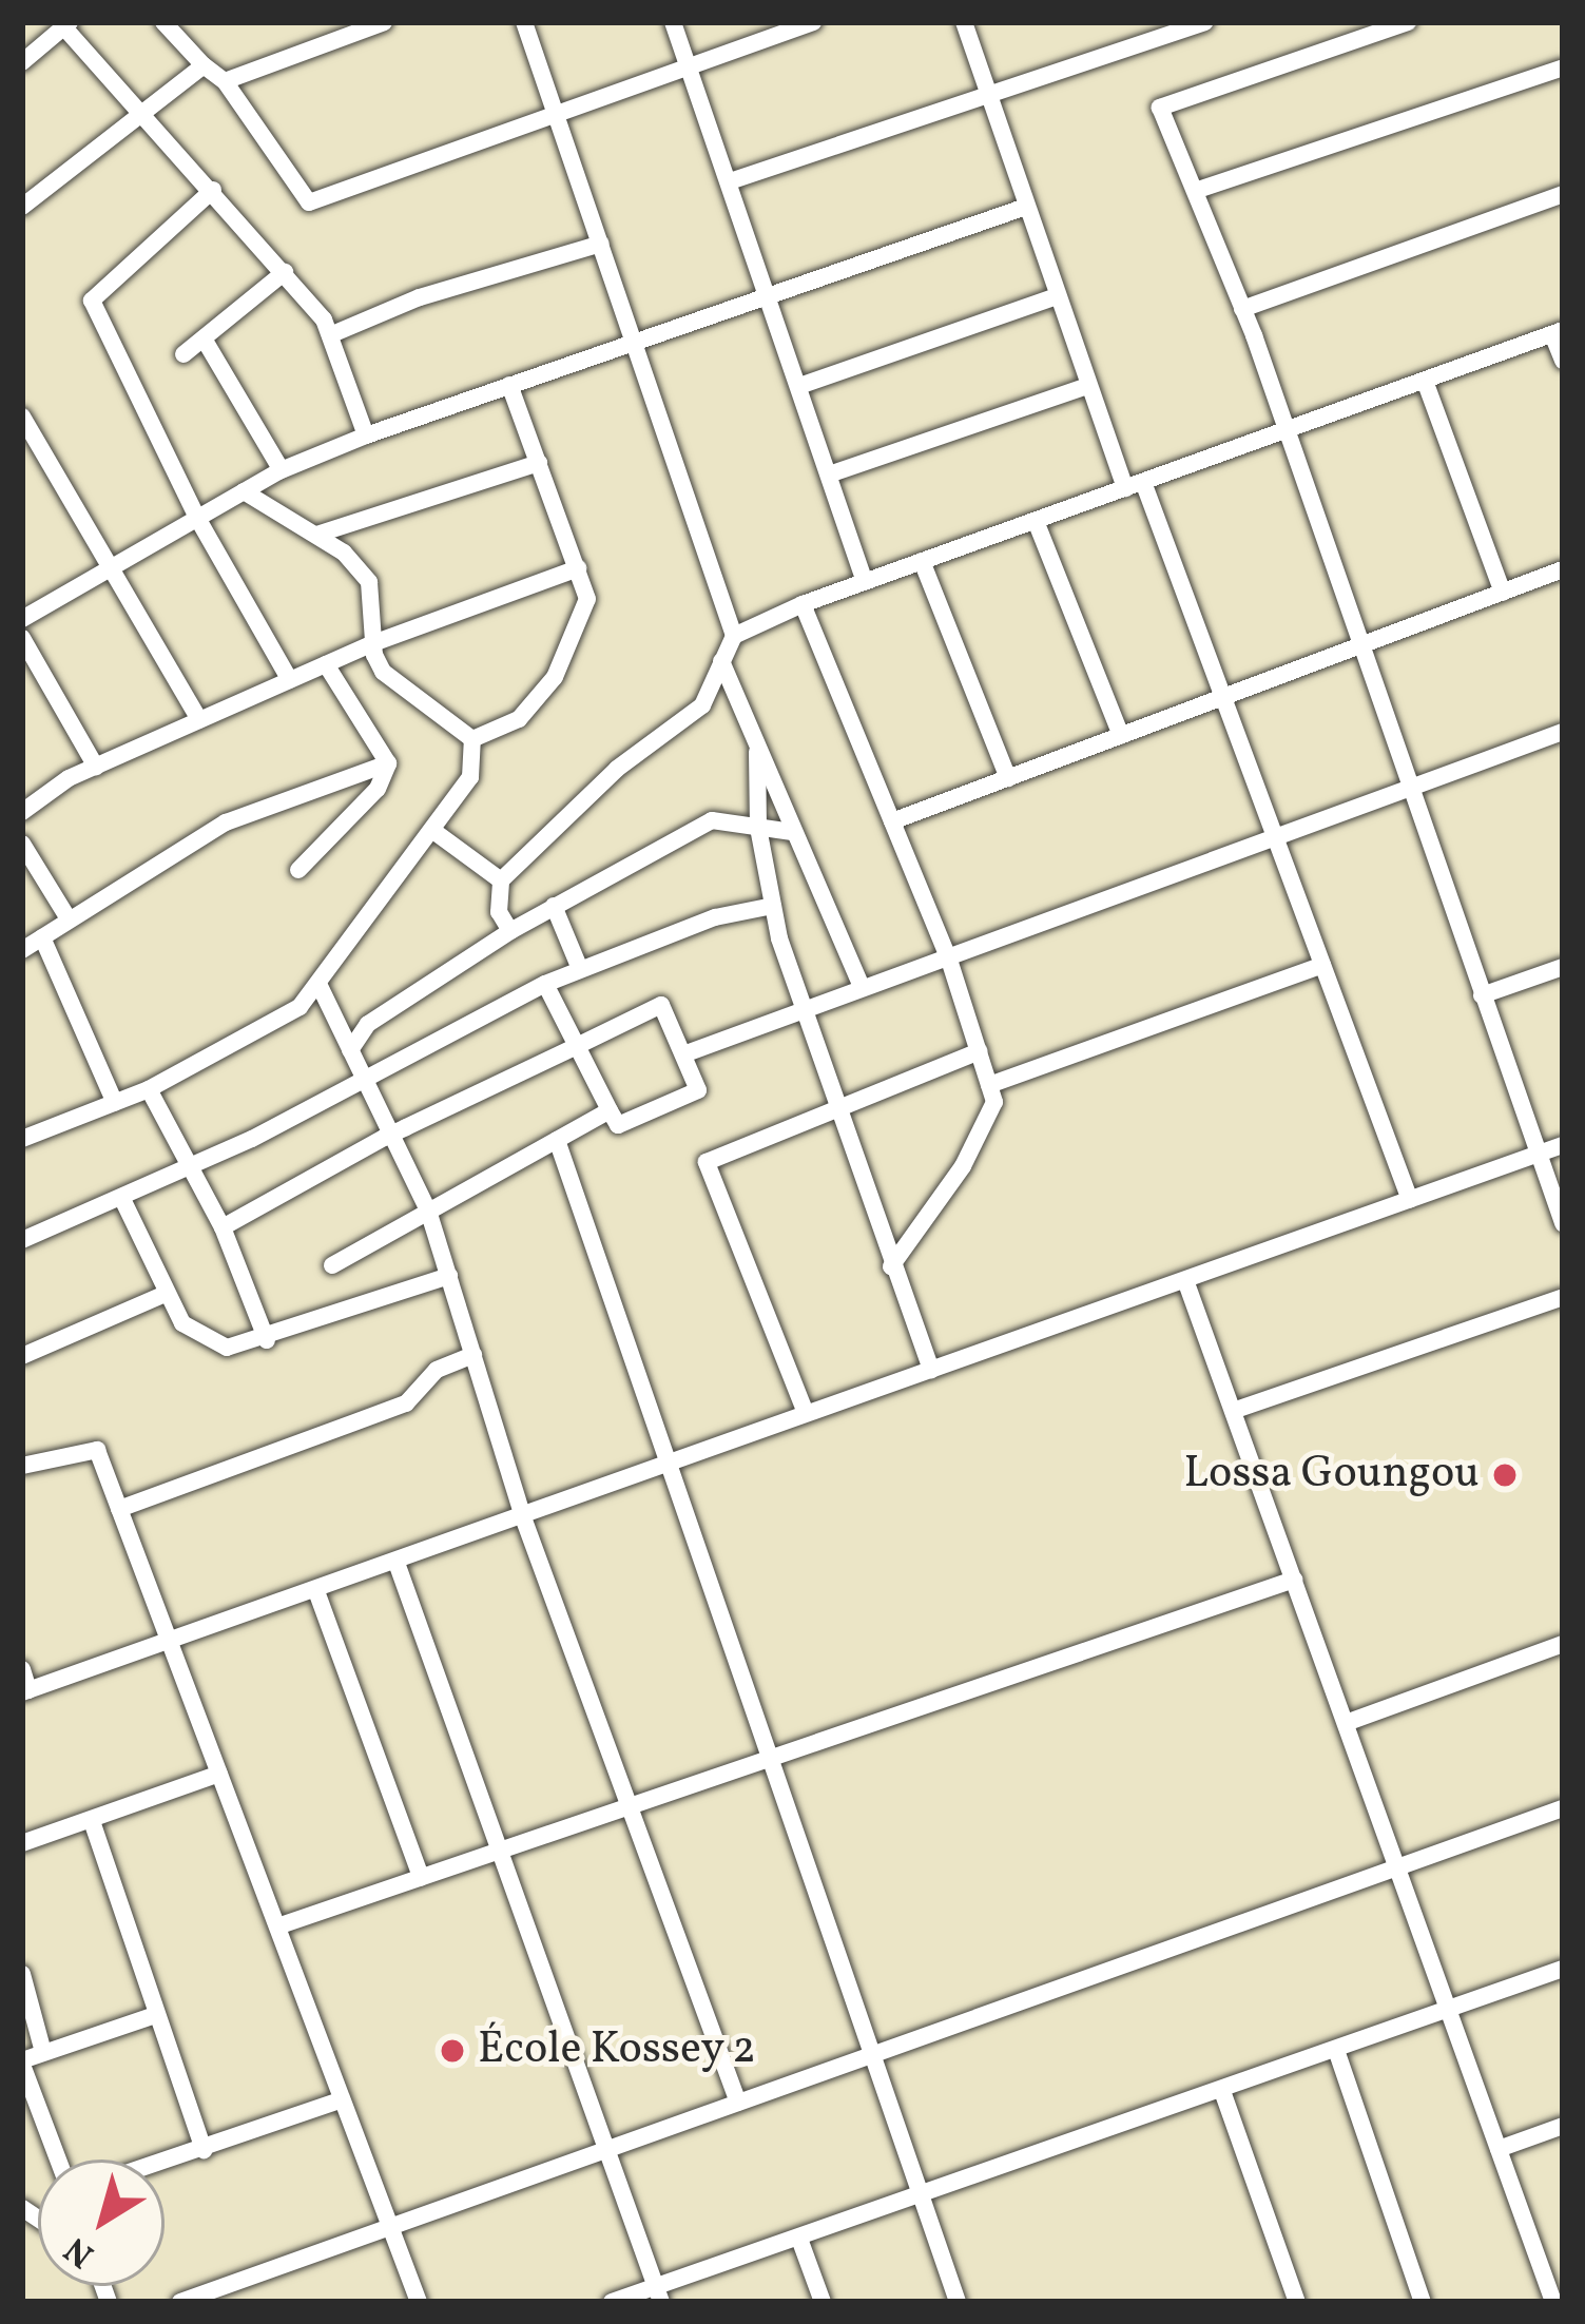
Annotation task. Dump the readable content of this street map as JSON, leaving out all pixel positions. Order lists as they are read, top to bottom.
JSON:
{
  "places": ["Lossa Goungou", "École Kossey 2"],
  "north": "bottom left"
}
